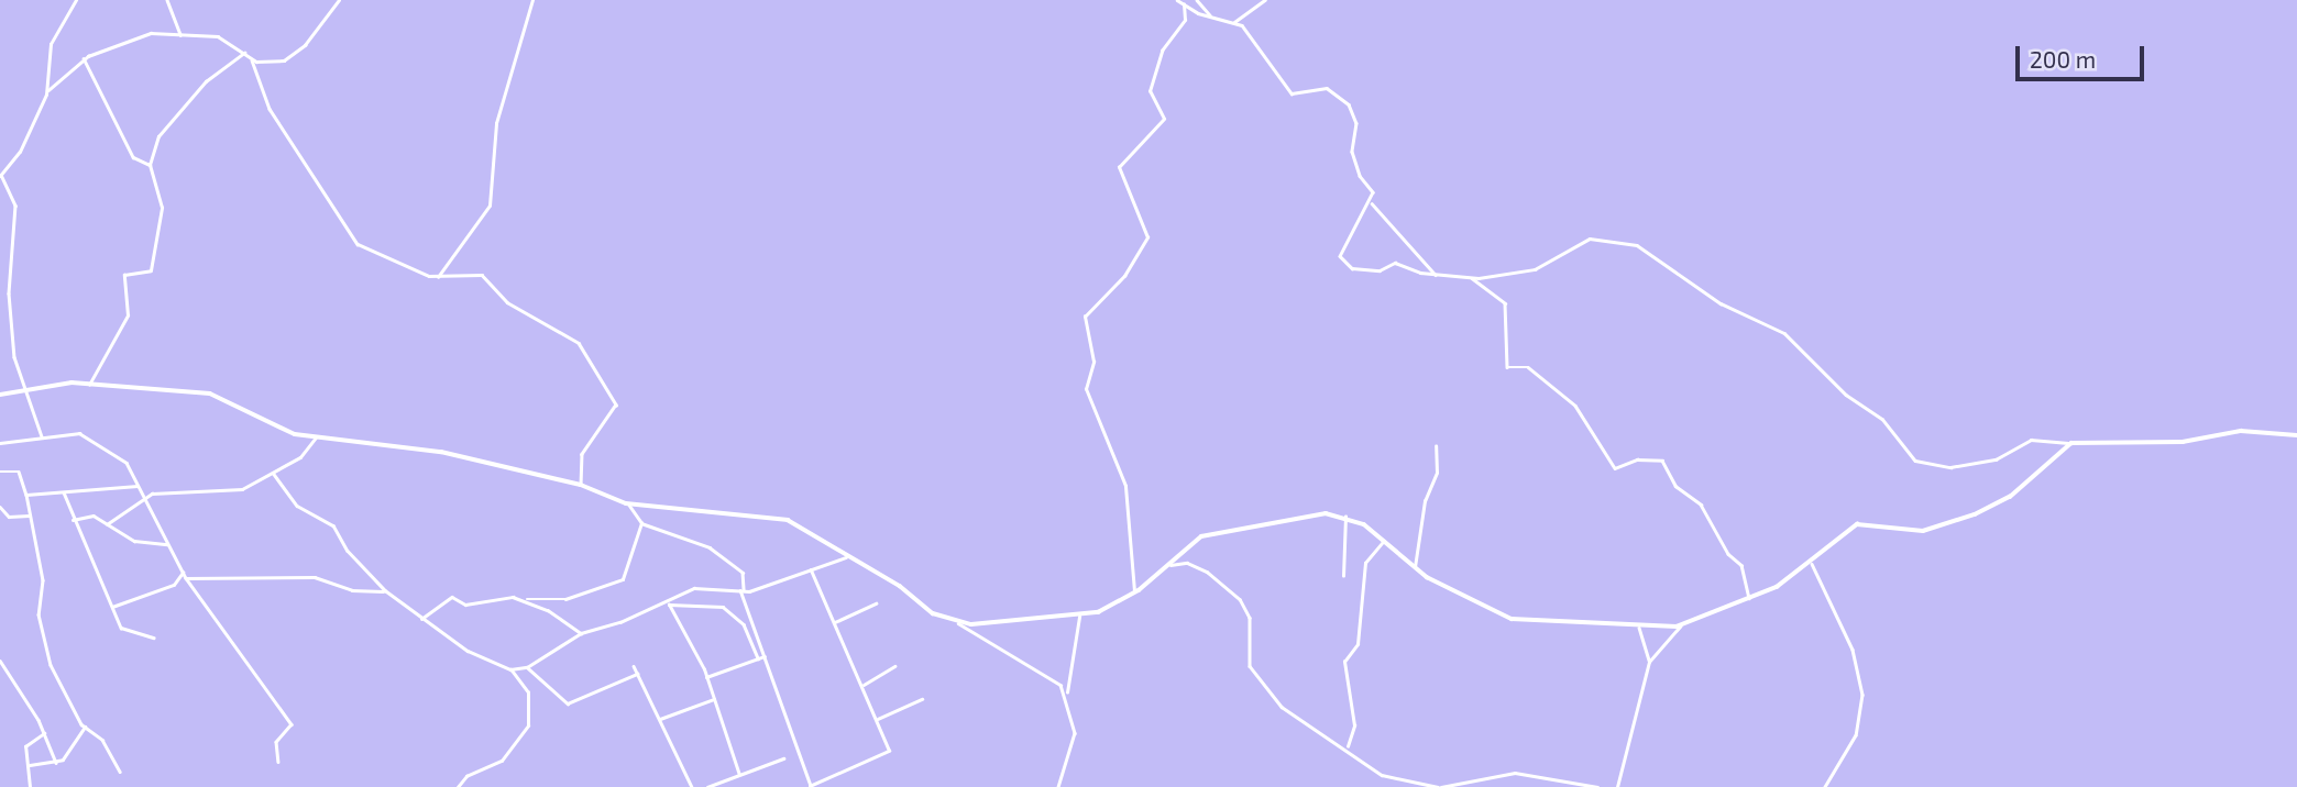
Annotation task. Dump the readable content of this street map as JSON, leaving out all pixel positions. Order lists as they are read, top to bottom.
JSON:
{
  "scale_bar": "200 m"
}
